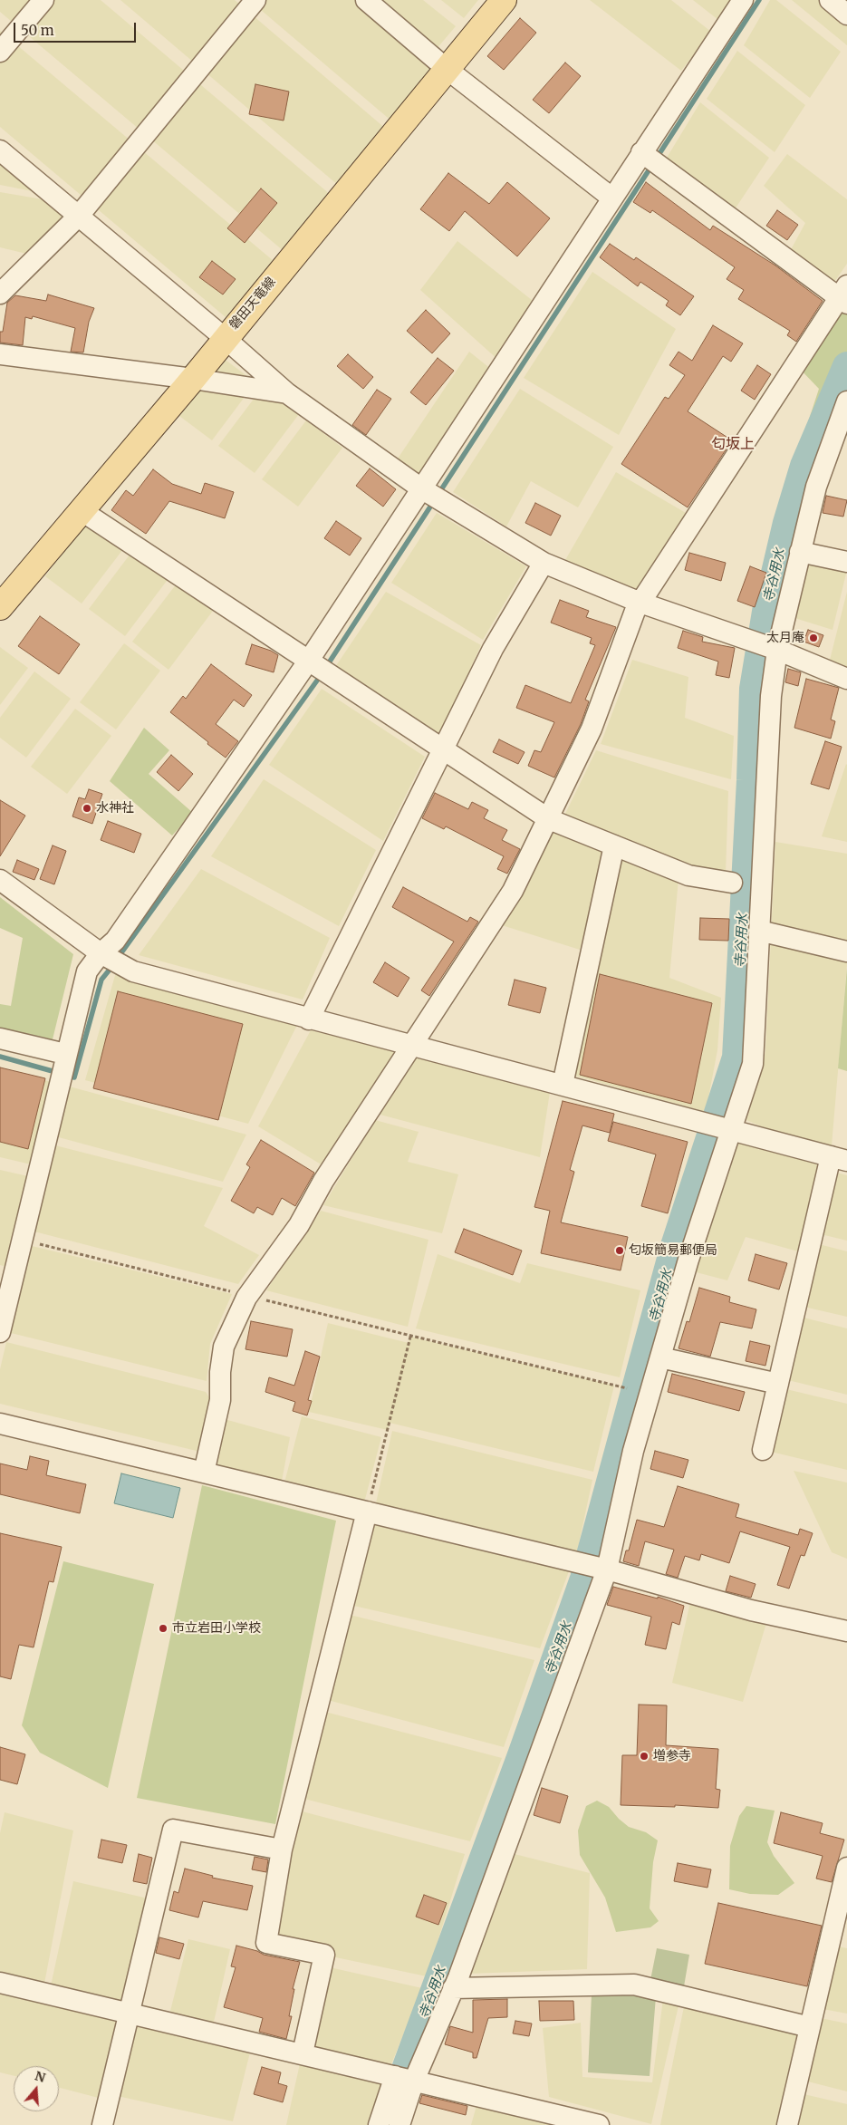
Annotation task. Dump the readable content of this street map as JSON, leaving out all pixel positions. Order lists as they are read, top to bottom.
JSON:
{
  "streets": {
    "main road": ["磐田天竜線"]
  },
  "districts": ["匂坂上"],
  "water": ["寺谷用水"],
  "places": [
    "太月庵",
    "水神社",
    "匂坂簡易郵便局",
    "市立岩田小学校",
    "増参寺"
  ],
  "scale_bar": "50 m",
  "north": "top"
}
